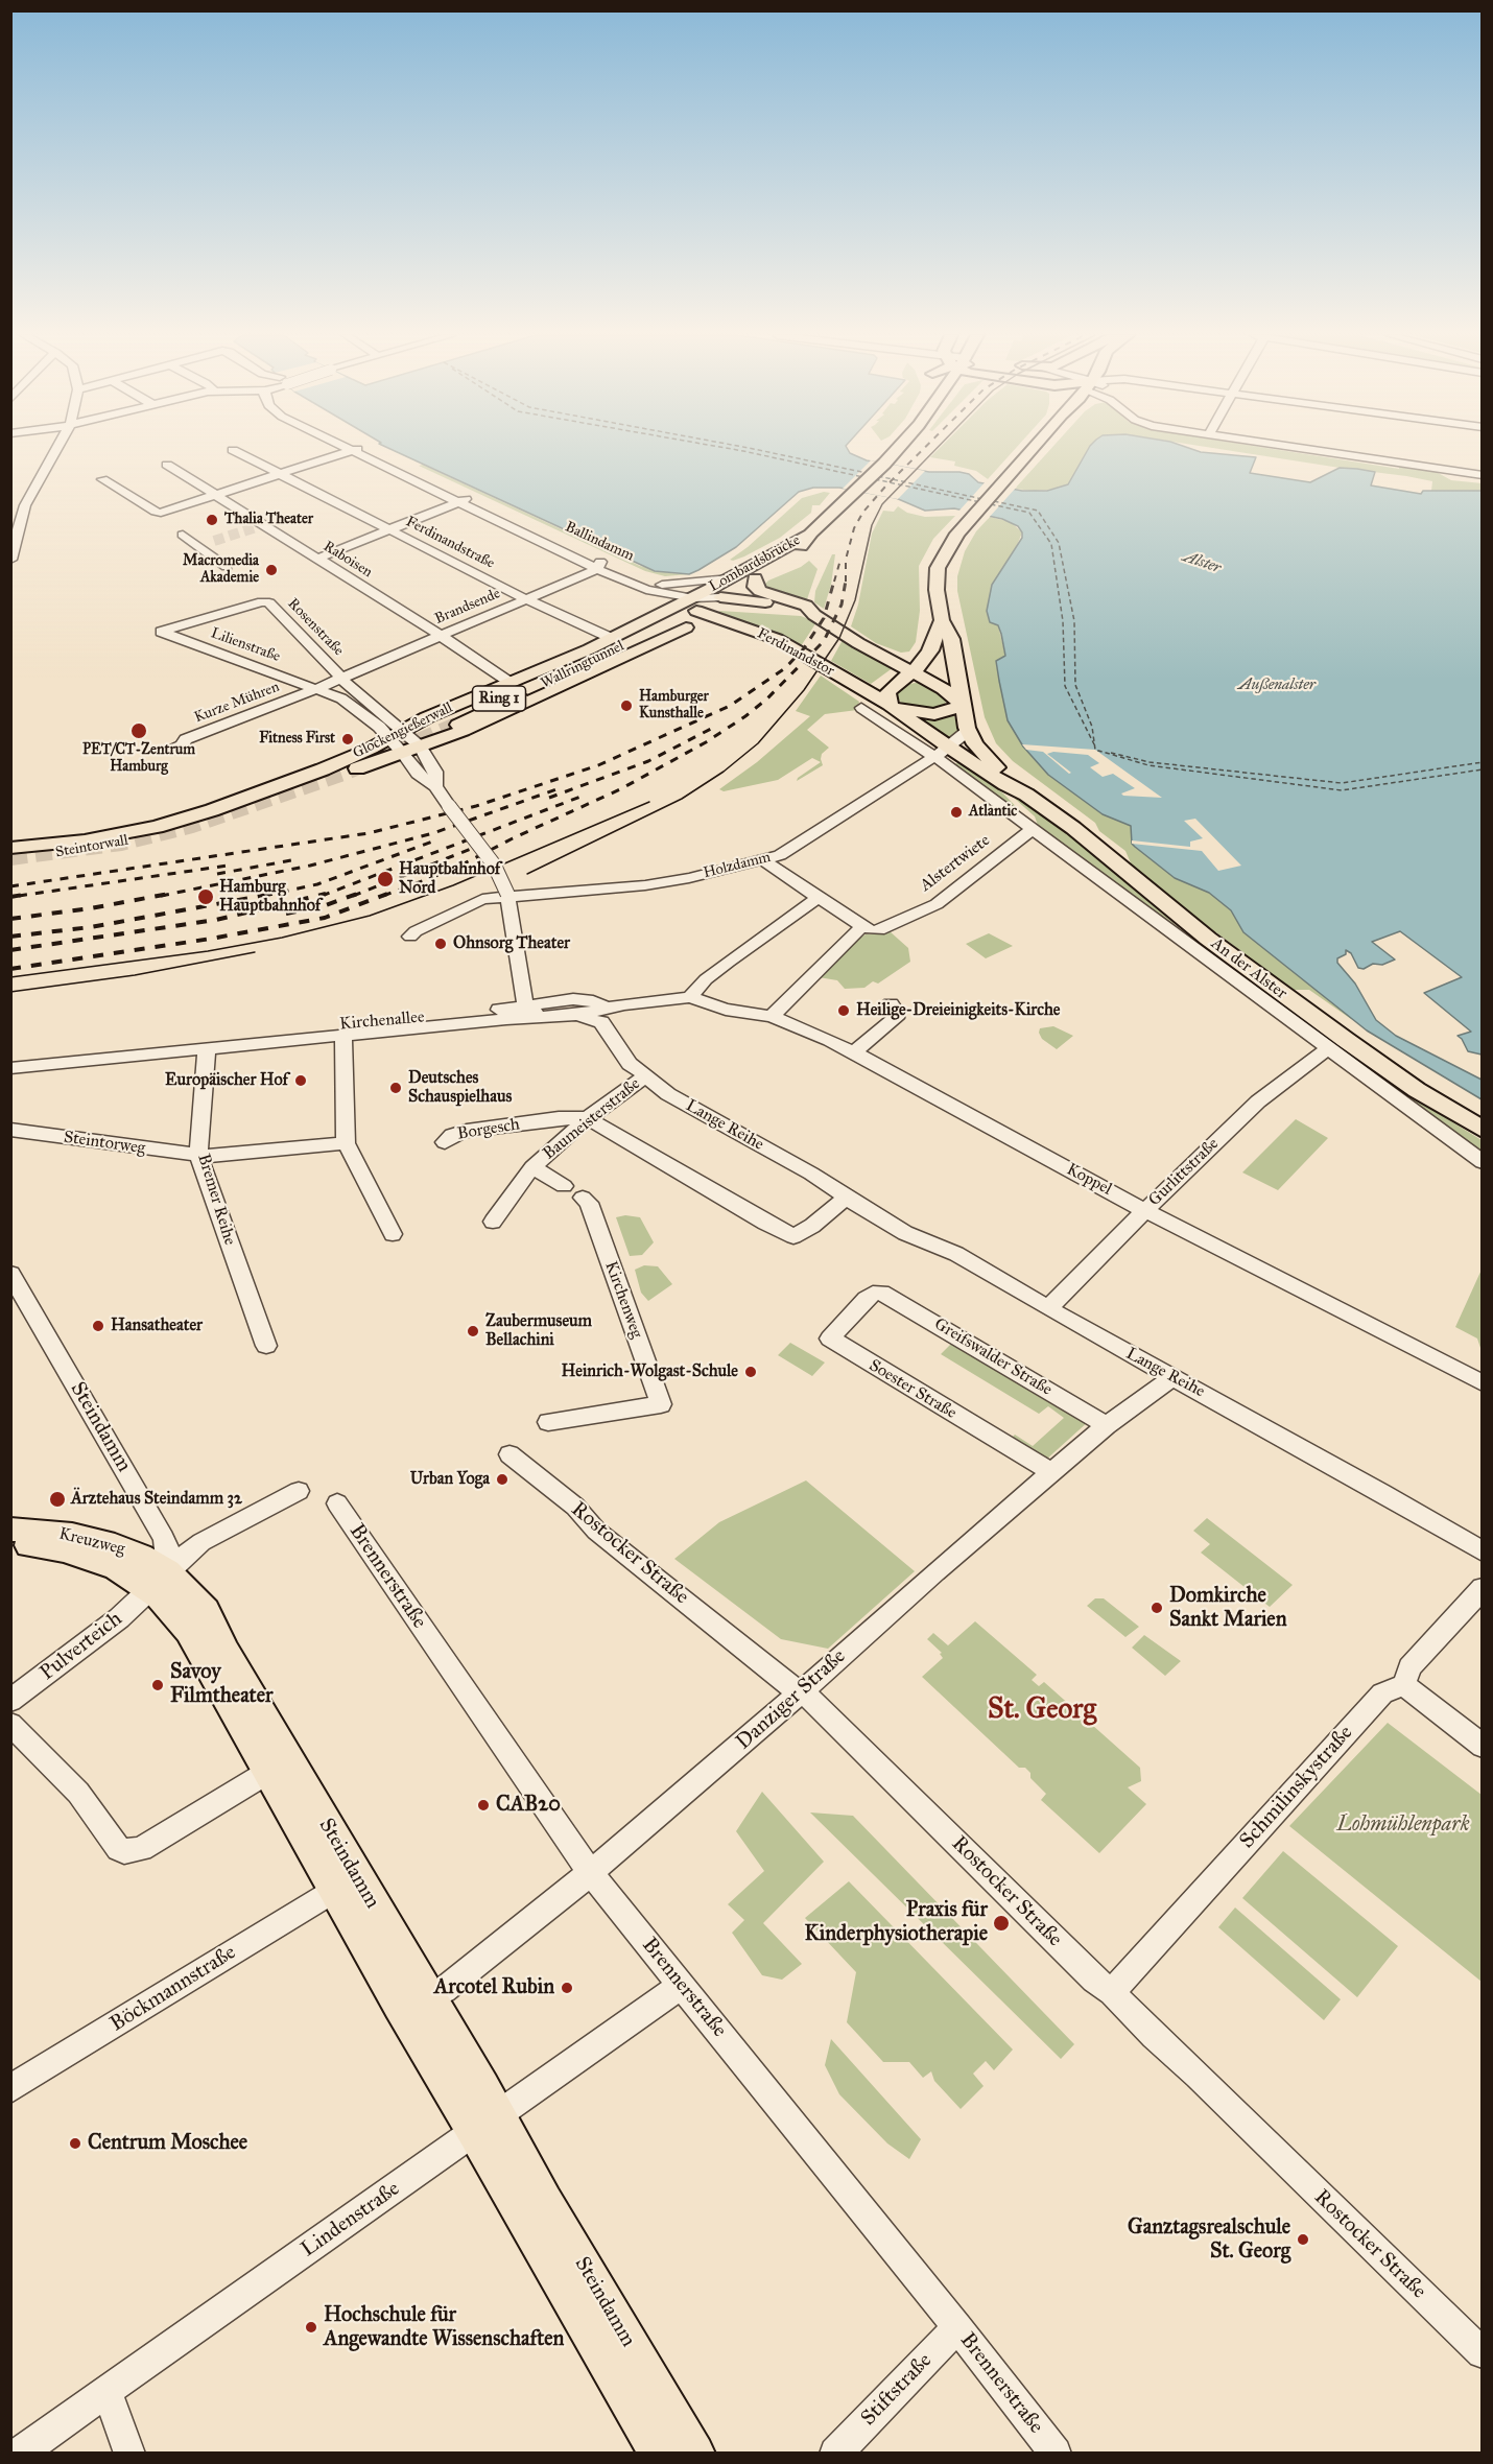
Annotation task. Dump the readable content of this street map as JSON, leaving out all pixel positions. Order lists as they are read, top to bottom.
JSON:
{
  "streets": {
    "main road": [
      "Lombardsbrücke",
      "Ferdinandstor",
      "Wallringtunnel",
      "Ring 1",
      "Glockengießerwall",
      "Steintorwall",
      "An der Alster",
      "Steindamm",
      "Kreuzweg"
    ],
    "street": [
      "Ballindamm",
      "Ferdinandstraße",
      "Raboisen",
      "Brandsende",
      "Rosenstraße",
      "Lilienstraße",
      "Kurze Mühren",
      "Alstertwiete",
      "Holzdamm",
      "Kirchenallee",
      "Baumeisterstraße",
      "Lange Reihe",
      "Borgesch",
      "Steintorweg",
      "Gurlittstraße",
      "Koppel",
      "Bremer Reihe",
      "Kirchenweg",
      "Greifswalder Straße",
      "Soester Straße",
      "Rostocker Straße",
      "Brennerstraße",
      "Pulverteich",
      "Danziger Straße",
      "Schmilinskystraße",
      "Böckmannstraße",
      "Lindenstraße",
      "Stiftstraße"
    ]
  },
  "crossings": [
    ["Ballindamm", "Lombardsbrücke"],
    ["Ballindamm", "Brandsende"],
    ["Ballindamm", "Ferdinandstor"],
    ["Ballindamm", "Wallringtunnel"],
    ["Ballindamm", "Glockengießerwall"],
    ["Ferdinandstraße", "Brandsende"],
    ["Ferdinandstraße", "Glockengießerwall"],
    ["Raboisen", "Brandsende"],
    ["Raboisen", "Glockengießerwall"],
    ["Lombardsbrücke", "Ferdinandstor"],
    ["Lombardsbrücke", "Wallringtunnel"],
    ["Lombardsbrücke", "Glockengießerwall"],
    ["Brandsende", "Rosenstraße"],
    ["Brandsende", "Lilienstraße"],
    ["Brandsende", "Kurze Mühren"],
    ["Rosenstraße", "Lilienstraße"],
    ["Rosenstraße", "Glockengießerwall"],
    ["Lilienstraße", "Kurze Mühren"],
    ["Lilienstraße", "Glockengießerwall"],
    ["Ferdinandstor", "Wallringtunnel"],
    ["Ferdinandstor", "Glockengießerwall"],
    ["Ferdinandstor", "An der Alster"],
    ["Wallringtunnel", "Glockengießerwall"],
    ["Glockengießerwall", "Steintorwall"],
    ["Alstertwiete", "An der Alster"],
    ["Holzdamm", "An der Alster"],
    ["An der Alster", "Gurlittstraße"],
    ["Kirchenallee", "Lange Reihe"],
    ["Kirchenallee", "Koppel"],
    ["Kirchenallee", "Bremer Reihe"],
    ["Baumeisterstraße", "Lange Reihe"],
    ["Baumeisterstraße", "Borgesch"],
    ["Lange Reihe", "Gurlittstraße"],
    ["Lange Reihe", "Danziger Straße"],
    ["Steintorweg", "Bremer Reihe"],
    ["Gurlittstraße", "Koppel"],
    ["Greifswalder Straße", "Soester Straße"],
    ["Greifswalder Straße", "Danziger Straße"],
    ["Soester Straße", "Danziger Straße"],
    ["Steindamm", "Kreuzweg"],
    ["Steindamm", "Pulverteich"],
    ["Steindamm", "Danziger Straße"],
    ["Steindamm", "Böckmannstraße"],
    ["Steindamm", "Lindenstraße"],
    ["Kreuzweg", "Pulverteich"],
    ["Rostocker Straße", "Danziger Straße"],
    ["Rostocker Straße", "Schmilinskystraße"],
    ["Brennerstraße", "Danziger Straße"],
    ["Brennerstraße", "Lindenstraße"],
    ["Brennerstraße", "Stiftstraße"]
  ],
  "districts": ["St. Georg"],
  "water": ["Alster", "Außenalster"],
  "parks": ["Lohmühlenpark"],
  "places": [
    "Thalia Theater",
    "Macromedia Akademie",
    "Hamburger Kunsthalle",
    "PET/CT-Zentrum Hamburg",
    "Fitness First",
    "Atlantic",
    "Hauptbahnhof Nord",
    "Hamburg Hauptbahnhof",
    "Ohnsorg Theater",
    "Heilige-Dreieinigkeits-Kirche",
    "Europäischer Hof",
    "Deutsches Schauspielhaus",
    "Hansatheater",
    "Zaubermuseum Bellachini",
    "Heinrich-Wolgast-Schule",
    "Urban Yoga",
    "Ärztehaus Steindamm 32",
    "Domkirche Sankt Marien",
    "Savoy Filmtheater",
    "CAB20",
    "Praxis für Kinderphysiotherapie",
    "Arcotel Rubin",
    "Centrum Moschee",
    "Ganztagsrealschule St. Georg",
    "Hochschule für Angewandte Wissenschaften"
  ]
}
